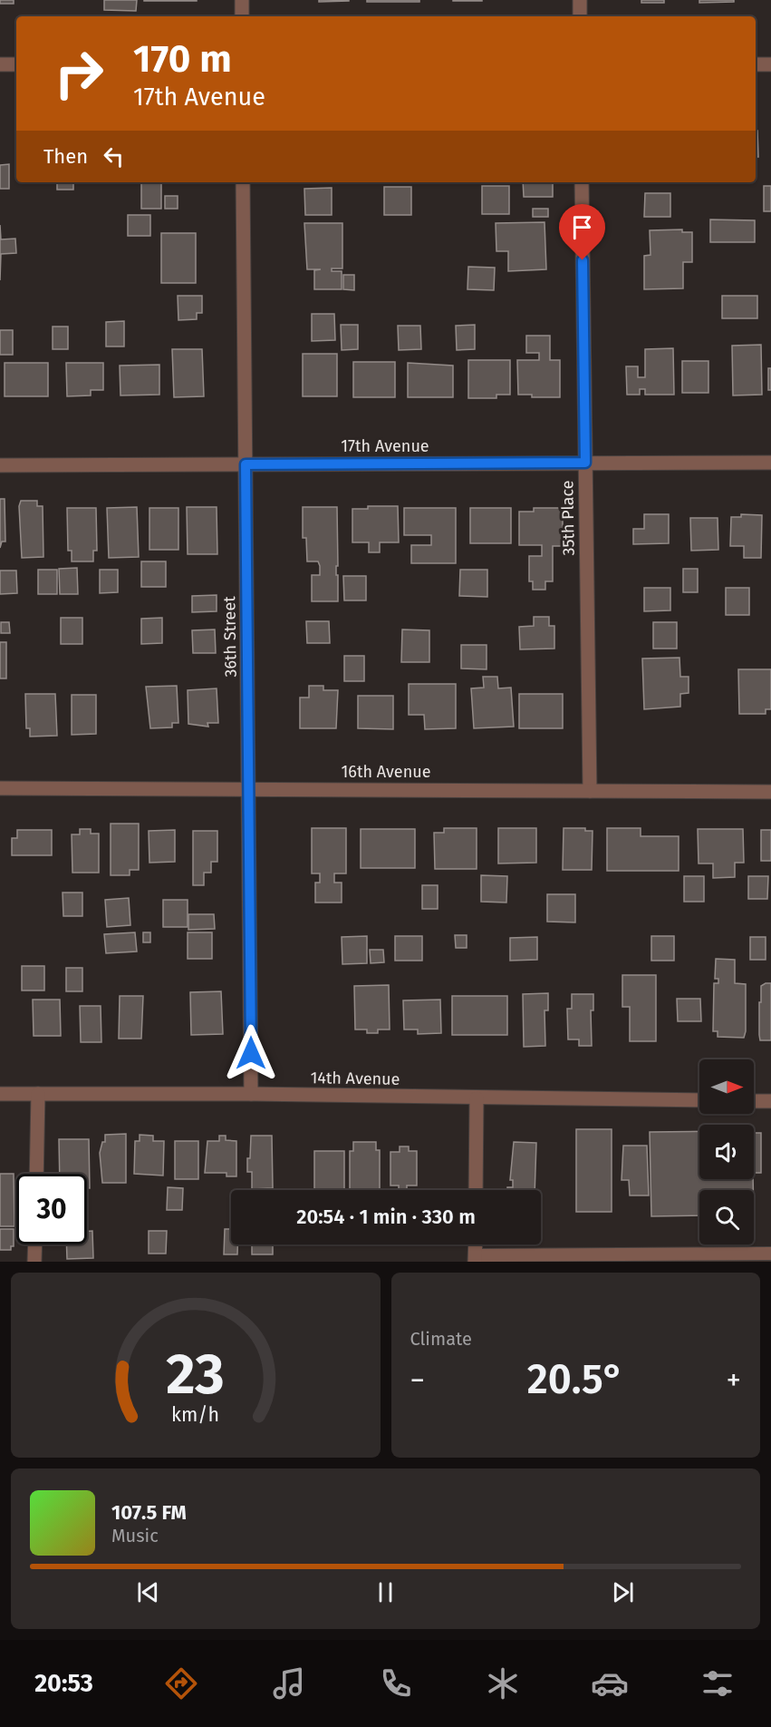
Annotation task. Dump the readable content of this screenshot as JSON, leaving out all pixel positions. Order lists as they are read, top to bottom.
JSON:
{
  "streets": {
    "street": [
      "17th Avenue",
      "35th Place",
      "36th Street",
      "16th Avenue",
      "14th Avenue"
    ]
  },
  "crossings": [
    ["17th Avenue", "35th Place"],
    ["17th Avenue", "36th Street"],
    ["35th Place", "16th Avenue"],
    ["36th Street", "16th Avenue"],
    ["36th Street", "14th Avenue"]
  ],
  "north": "right",
  "page": {
    "turn": ["170 m", "17th Avenue"],
    "then": "Then",
    "limit": "30",
    "trip": "20:54 · 1 min · 330 m",
    "tile": "Climate",
    "heat": ["−", "20.5°", "+"],
    "song": ["107.5 FM", "Music"],
    "tabs": "20:53",
    "gauge": ["23", "km/h"]
  }
}
